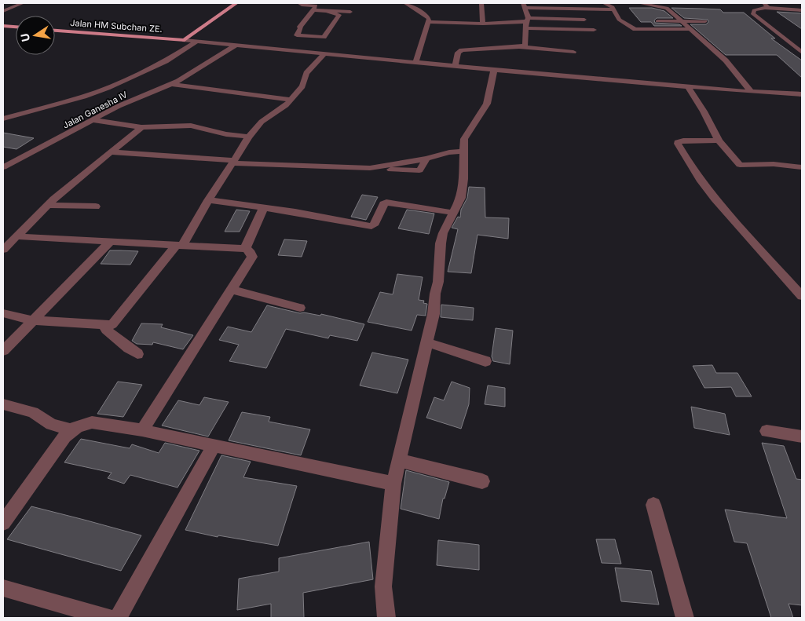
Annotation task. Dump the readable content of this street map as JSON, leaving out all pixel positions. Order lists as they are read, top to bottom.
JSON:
{
  "streets": {
    "main road": ["Jalan HM Subchan ZE."],
    "street": ["Jalan Ganesha IV"]
  },
  "north": "left"
}
